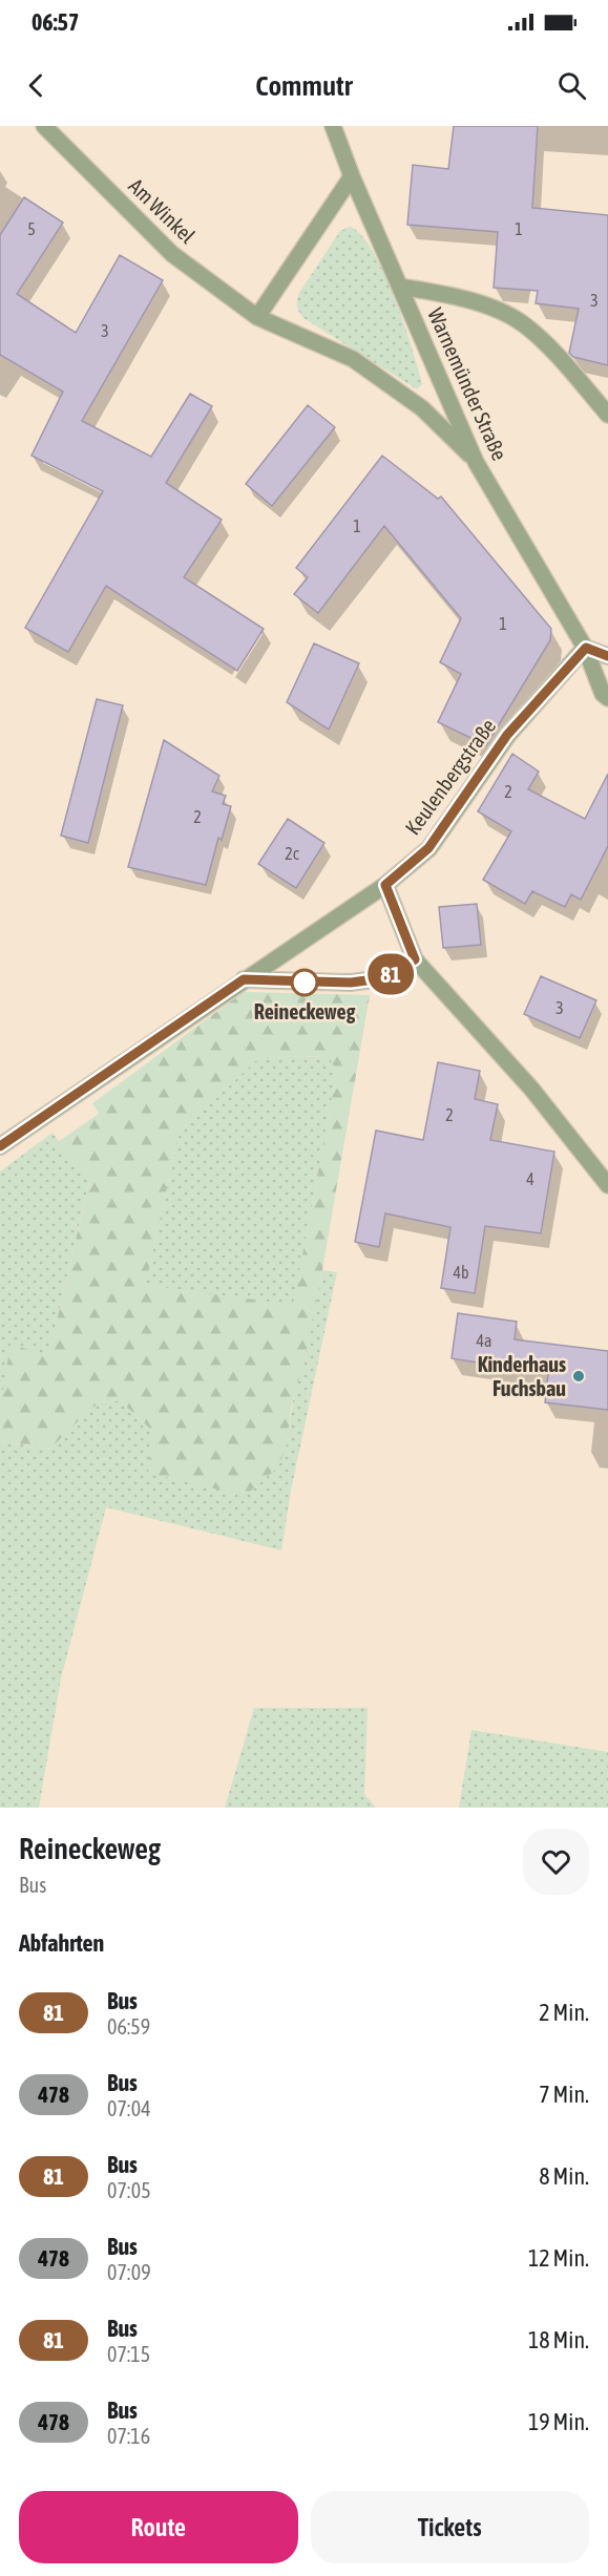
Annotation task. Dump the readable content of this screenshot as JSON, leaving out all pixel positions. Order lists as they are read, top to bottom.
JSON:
{
  "streets": {
    "street": ["Am Winkel", "Warnemünder Straße", "Keulenbergstraße"]
  },
  "crossings": [
    ["Am Winkel", "Warnemünder Straße"],
    ["Warnemünder Straße", "Keulenbergstraße"]
  ],
  "places": ["Reineckeweg", "Kinderhaus Fuchsbau"],
  "lines": ["bus line 81"],
  "house_numbers": [
    "5",
    "1",
    "3",
    "3",
    "1",
    "1",
    "2",
    "2",
    "2c",
    "3",
    "2",
    "4",
    "4b",
    "4a"
  ],
  "page": {
    "status": "06:57",
    "header": "Commutr",
    "on_map": "81",
    "heading": [
      ["Reineckeweg", "Bus"],
      "Abfahrten"
    ],
    "list": [
      {
        "mark": "81",
        "name": "Bus",
        "note": "06:59",
        "value": "2 Min."
      },
      {
        "mark": "478",
        "name": "Bus",
        "note": "07:04",
        "value": "7 Min."
      },
      {
        "mark": "81",
        "name": "Bus",
        "note": "07:05",
        "value": "8 Min."
      },
      {
        "mark": "478",
        "name": "Bus",
        "note": "07:09",
        "value": "12 Min."
      },
      {
        "mark": "81",
        "name": "Bus",
        "note": "07:15",
        "value": "18 Min."
      },
      {
        "mark": "478",
        "name": "Bus",
        "note": "07:16",
        "value": "19 Min."
      }
    ],
    "buttons": ["Route", "Tickets"]
  }
}
